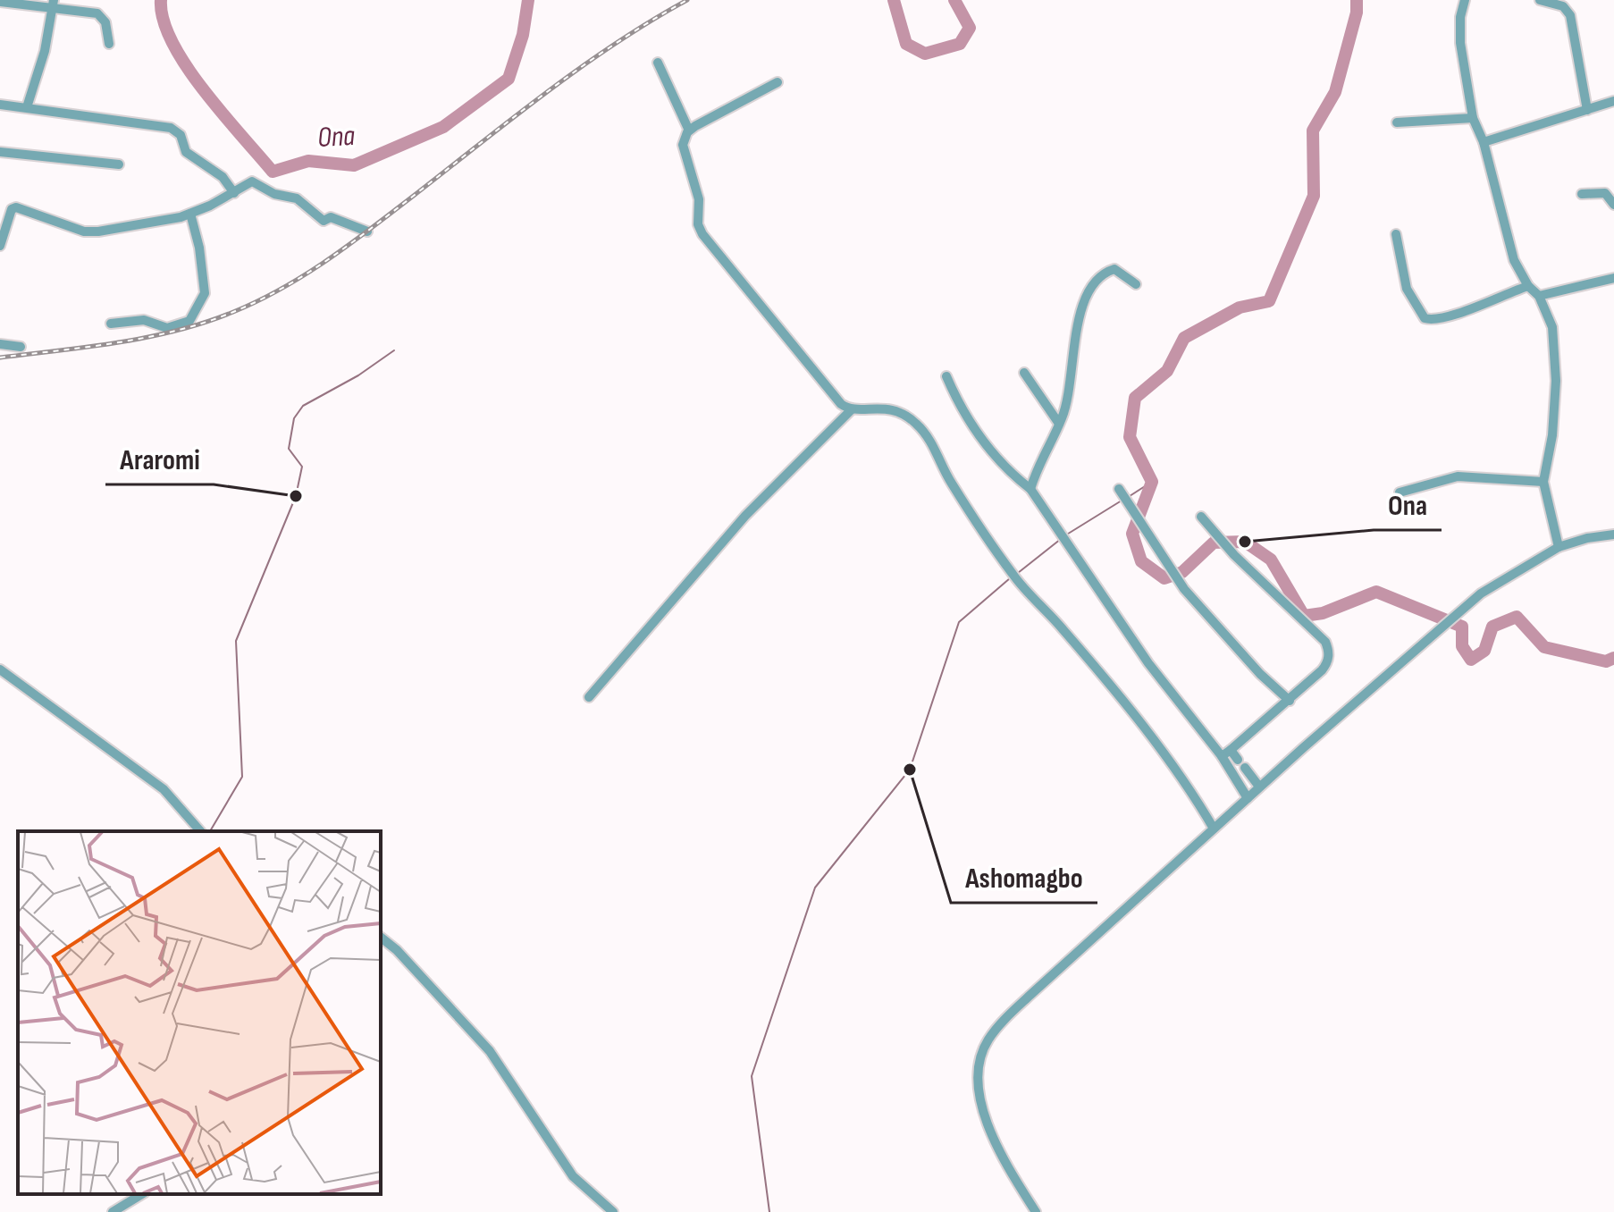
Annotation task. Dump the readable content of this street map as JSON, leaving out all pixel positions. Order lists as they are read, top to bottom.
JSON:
{
  "water": ["Ona"],
  "places": ["Araromi", "Ona", "Ashomagbo"]
}
